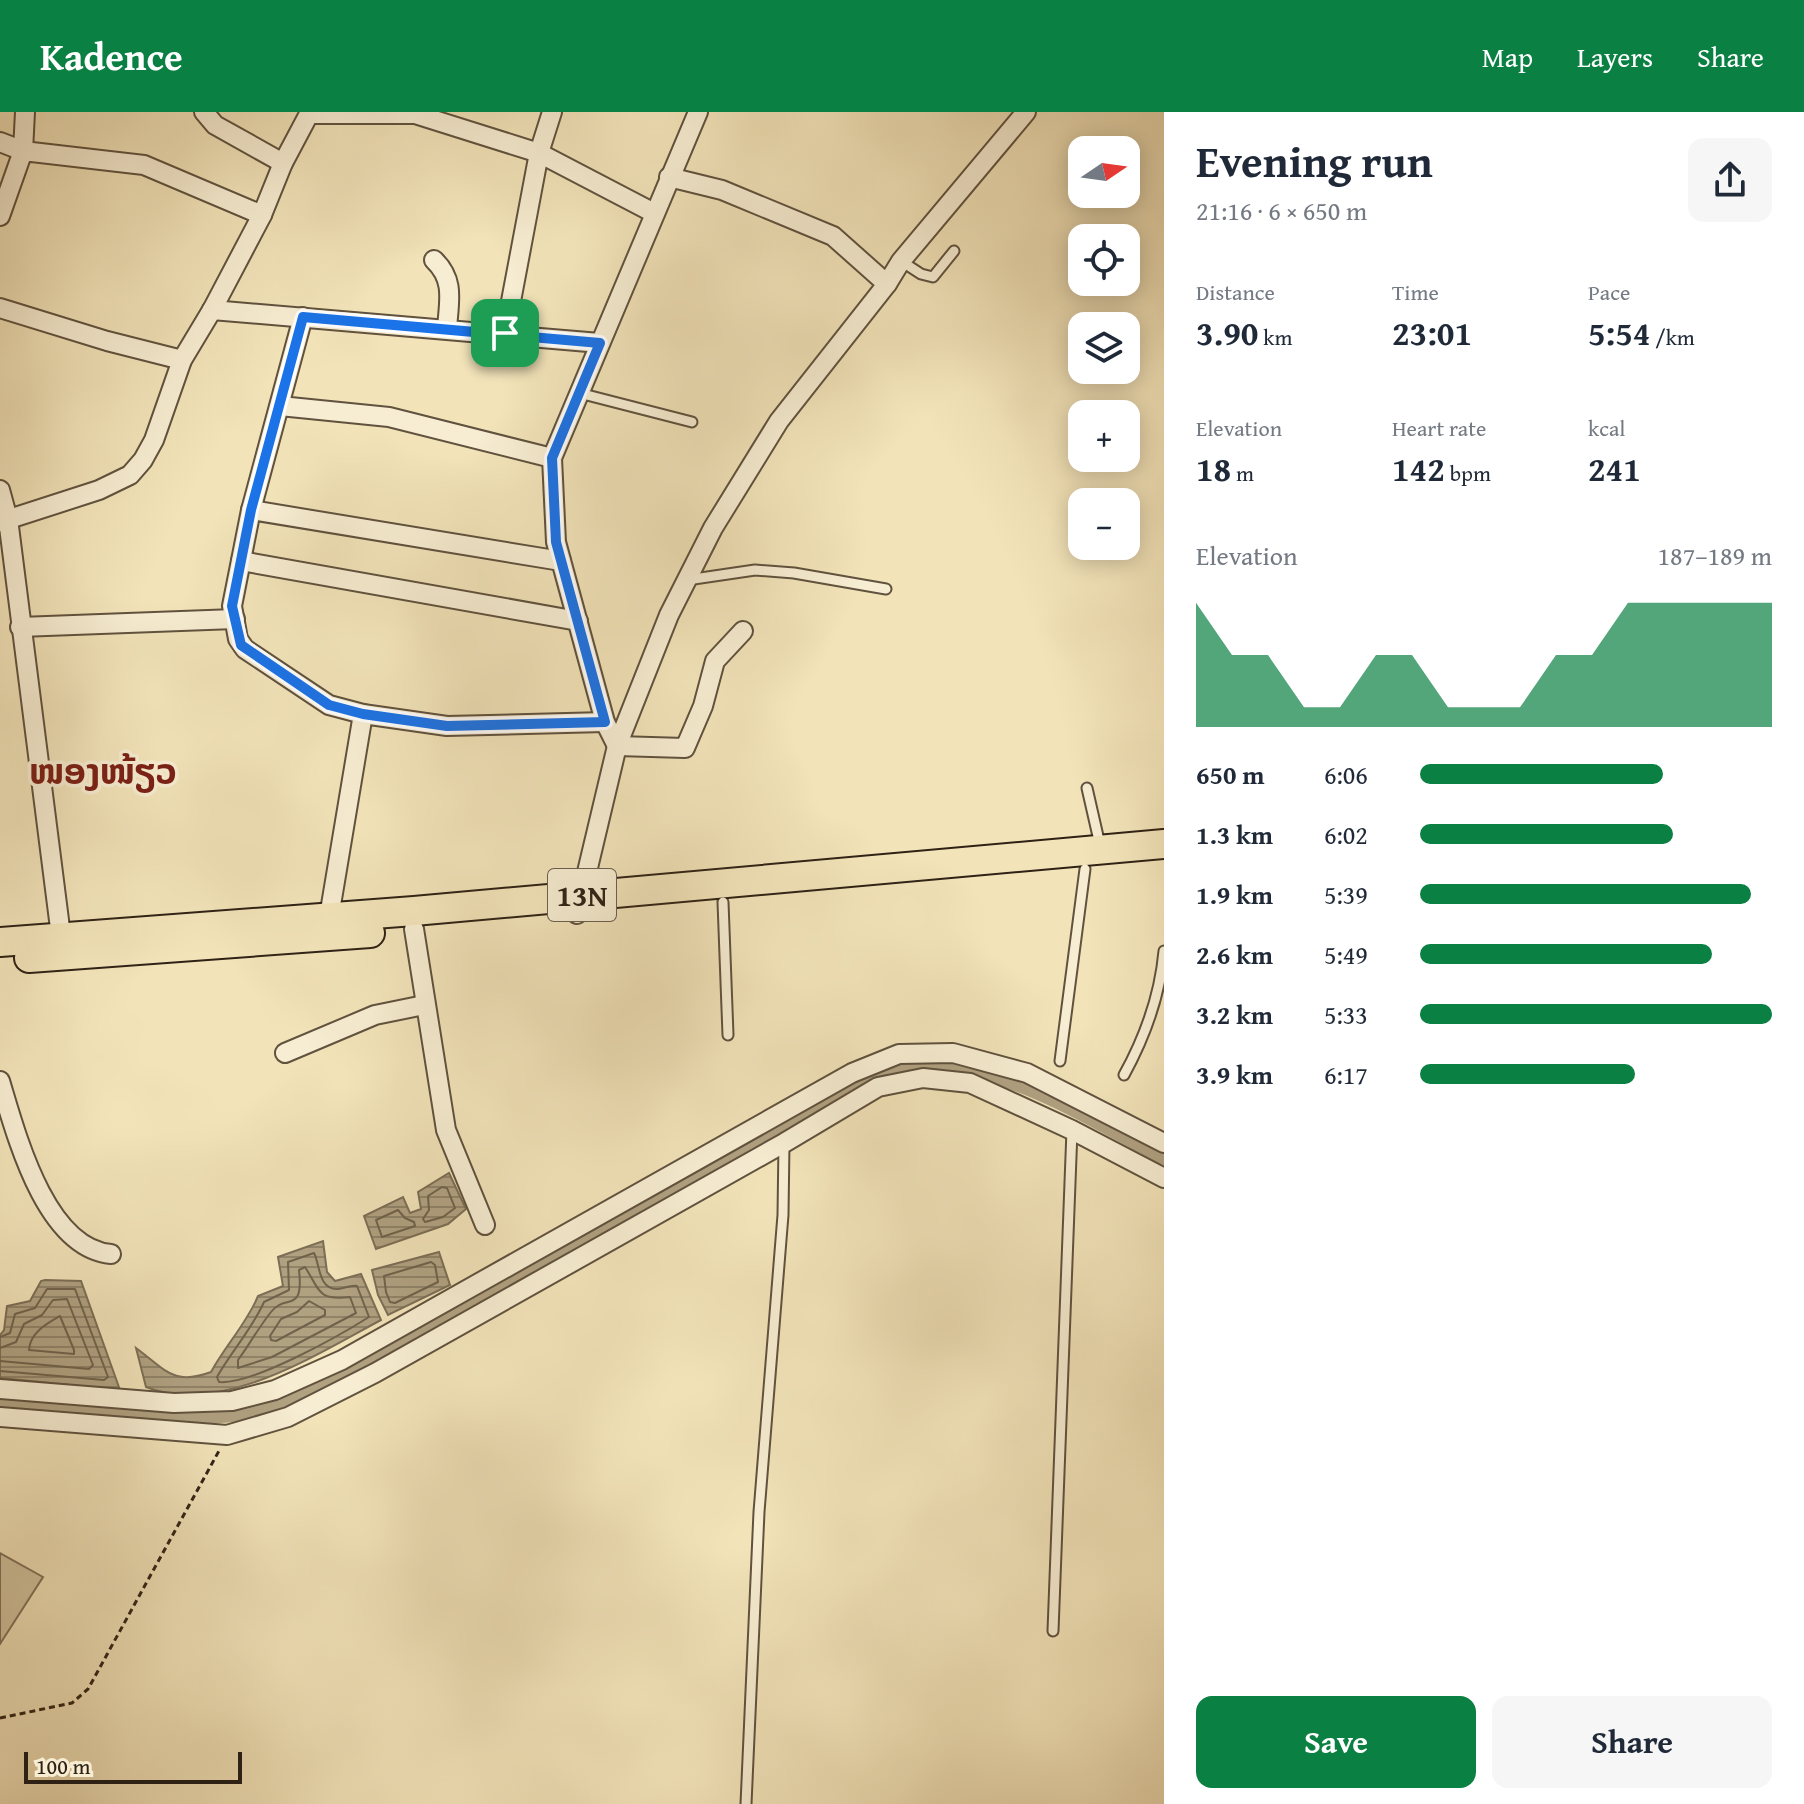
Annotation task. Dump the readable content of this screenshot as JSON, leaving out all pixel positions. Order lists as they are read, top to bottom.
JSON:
{
  "streets": {
    "highway": ["13N"]
  },
  "districts": ["ໜອງໜ້ຽວ"],
  "scale_bar": "100 m",
  "north": "right",
  "page": {
    "header": "Kadence",
    "nav": ["Map", "Layers", "Share"],
    "heading": ["Evening run", "21:16 · 6 × 650 m"],
    "map_buttons": ["+", "−"],
    "stats": [
      ["Distance", "3.90 km"],
      ["Time", "23:01"],
      ["Pace", "5:54 /km"],
      ["Elevation", "18 m"],
      ["Heart rate", "142 bpm"],
      ["kcal", "241"]
    ],
    "chart": ["Elevation", "187–189 m"],
    "list": [
      {
        "name": "650 m",
        "note": "6:06"
      },
      {
        "name": "1.3 km",
        "note": "6:02"
      },
      {
        "name": "1.9 km",
        "note": "5:39"
      },
      {
        "name": "2.6 km",
        "note": "5:49"
      },
      {
        "name": "3.2 km",
        "note": "5:33"
      },
      {
        "name": "3.9 km",
        "note": "6:17"
      }
    ],
    "buttons": ["Save", "Share"],
    "scale": "100 m"
  }
}
